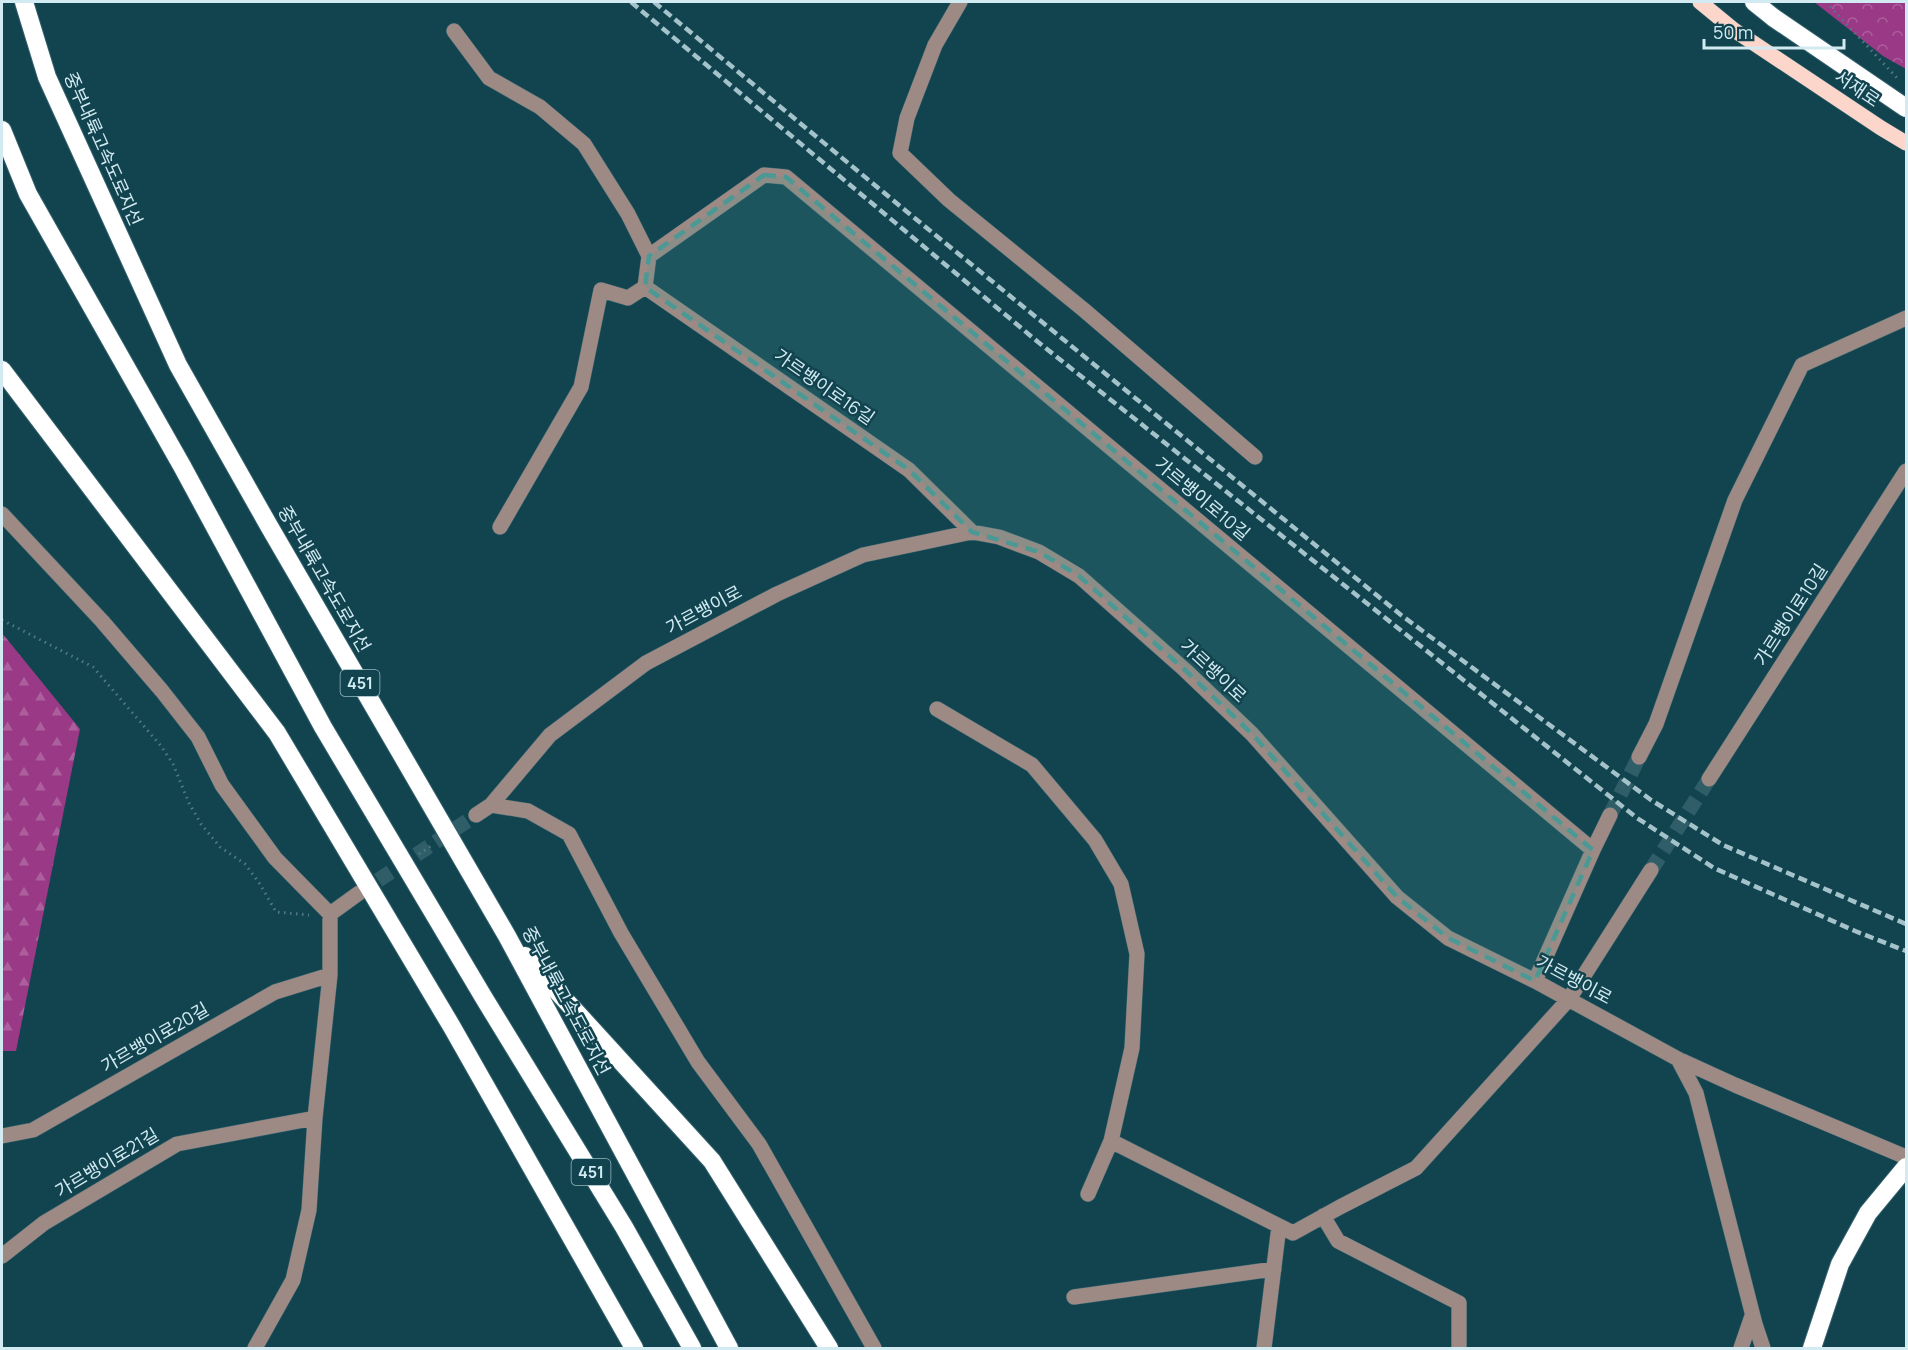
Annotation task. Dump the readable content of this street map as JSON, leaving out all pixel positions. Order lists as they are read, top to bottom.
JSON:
{
  "streets": {
    "highway": ["중부내륙고속도로지선", "451"],
    "main road": ["서재로"],
    "street": [
      "가르뱅이로16길",
      "가르뱅이로10길",
      "가르뱅이로",
      "가르뱅이로20길",
      "가르뱅이로21길"
    ]
  },
  "crossings": [
    ["가르뱅이로16길", "가르뱅이로"]
  ],
  "scale_bar": "50 m"
}
